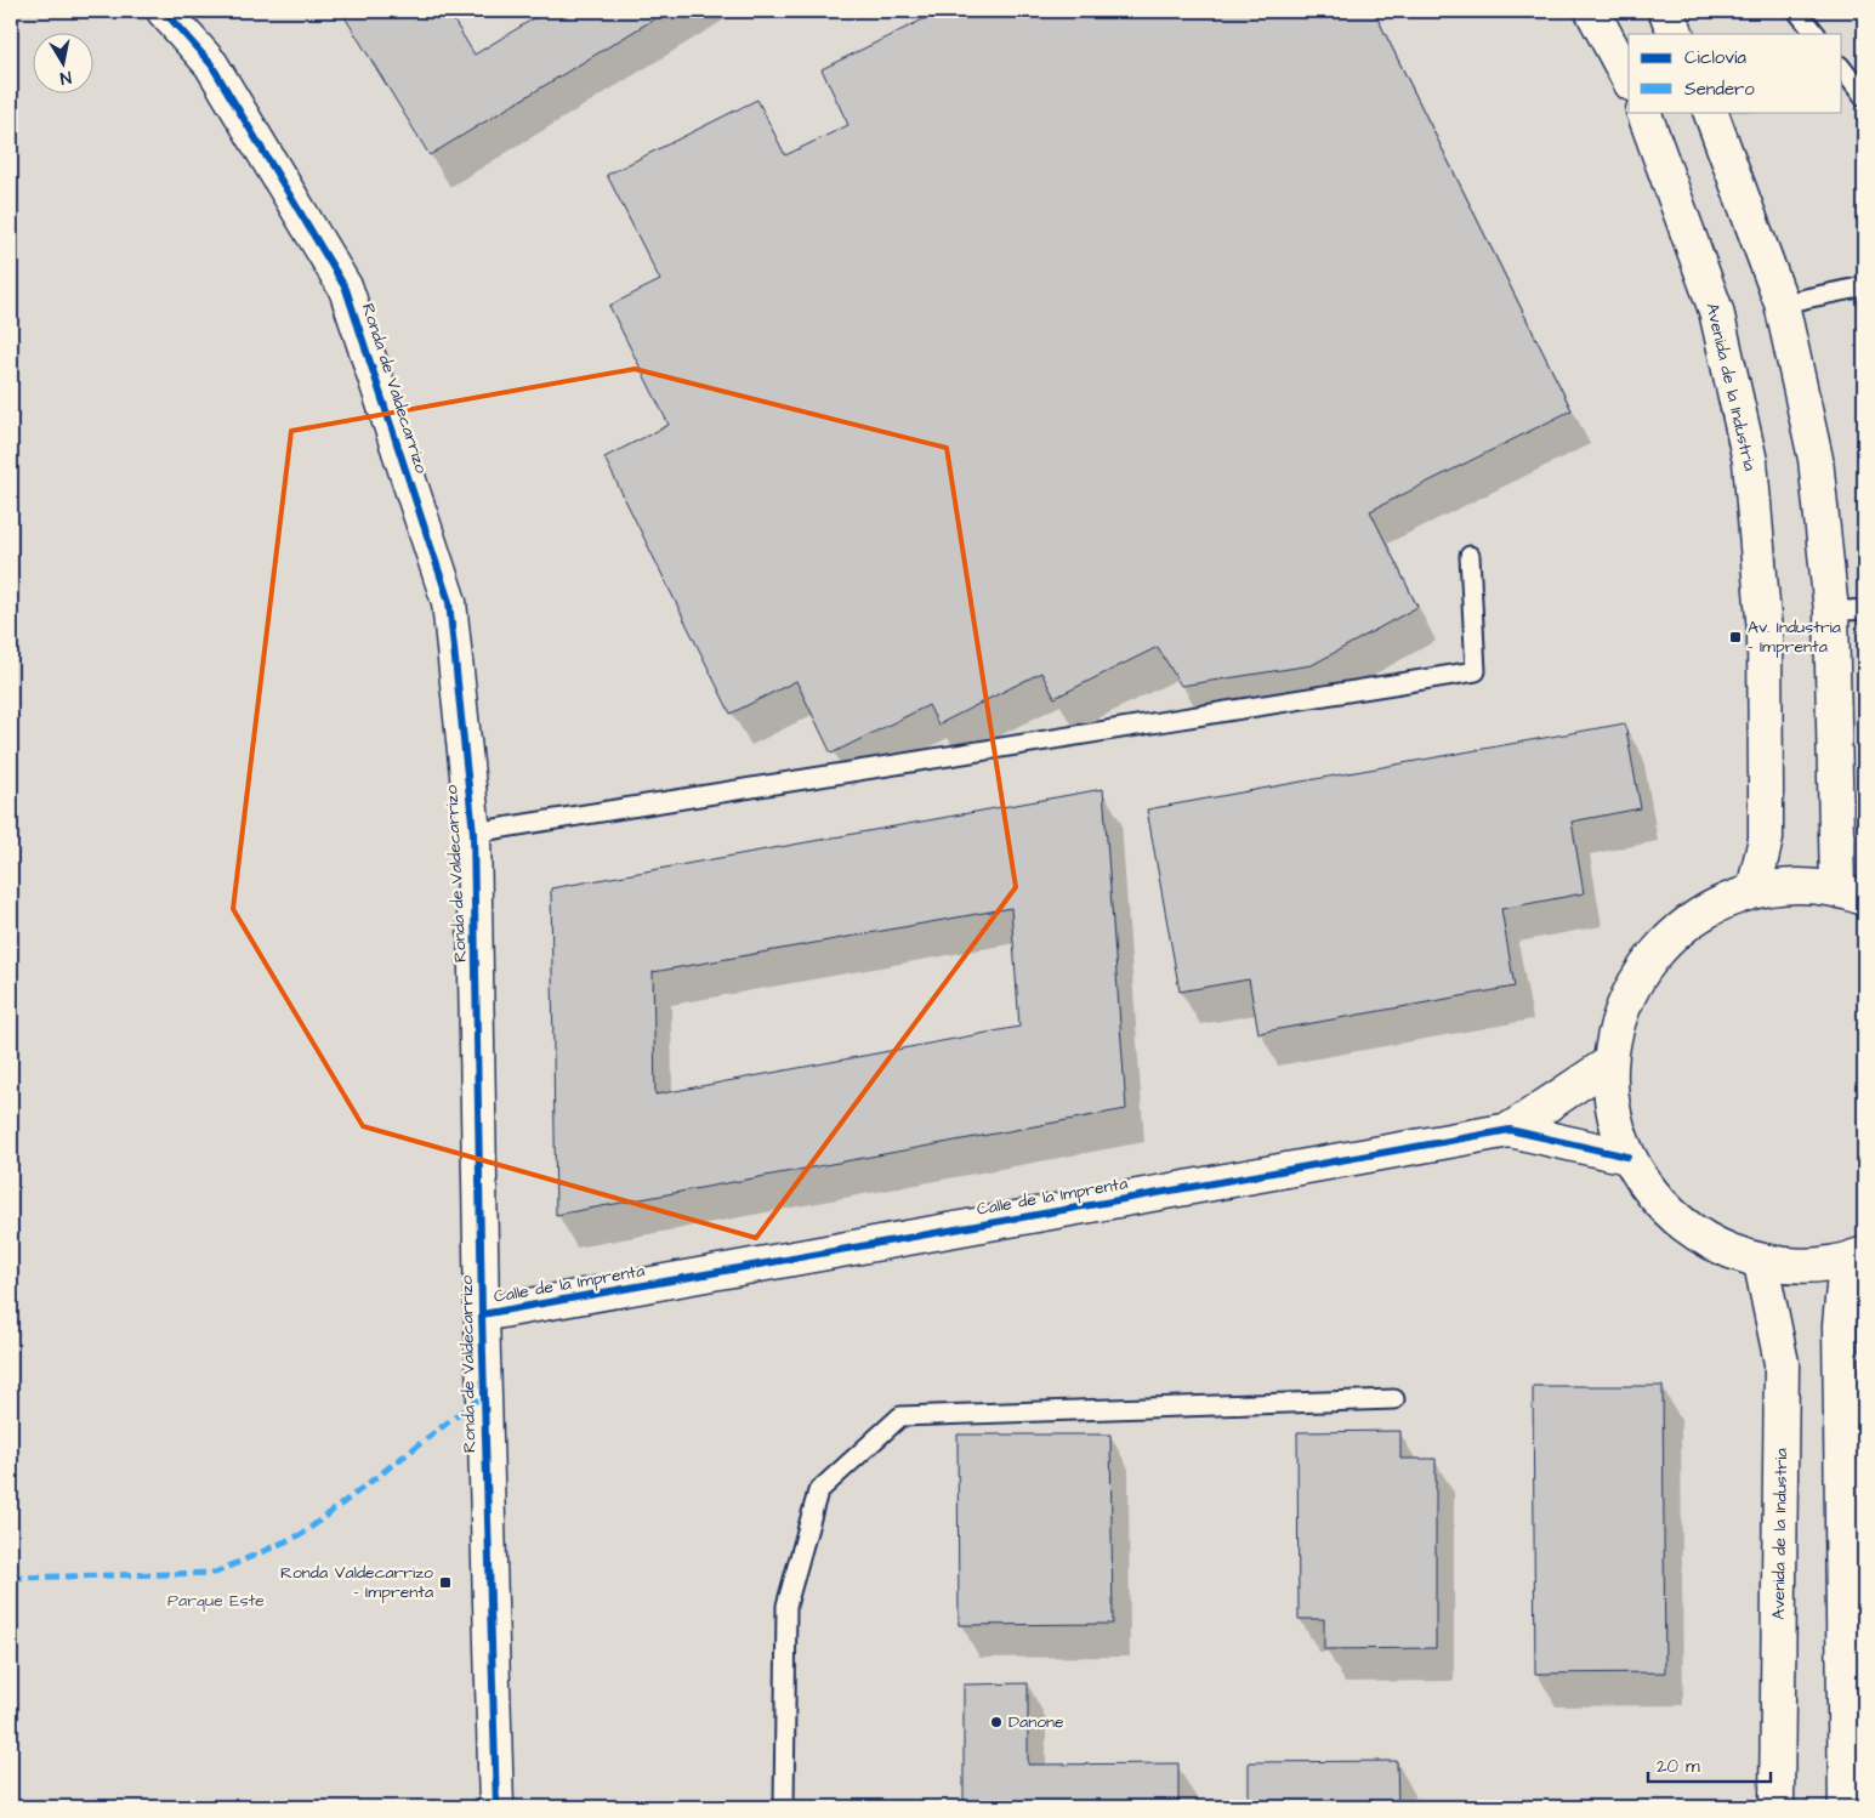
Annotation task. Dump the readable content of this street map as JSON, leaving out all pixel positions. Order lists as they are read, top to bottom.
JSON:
{
  "streets": {
    "street": ["Avenida de la Industria", "Ronda de Valdecarrizo", "Calle de la Imprenta"]
  },
  "crossings": [
    ["Ronda de Valdecarrizo", "Calle de la Imprenta"]
  ],
  "parks": ["Parque Este"],
  "places": {
    "transit": ["Av. Industria - Imprenta", "Ronda Valdecarrizo - Imprenta"],
    "other": ["Danone"]
  },
  "legend": ["Ciclovía", "Sendero"],
  "scale_bar": "20 m",
  "north": "bottom"
}
